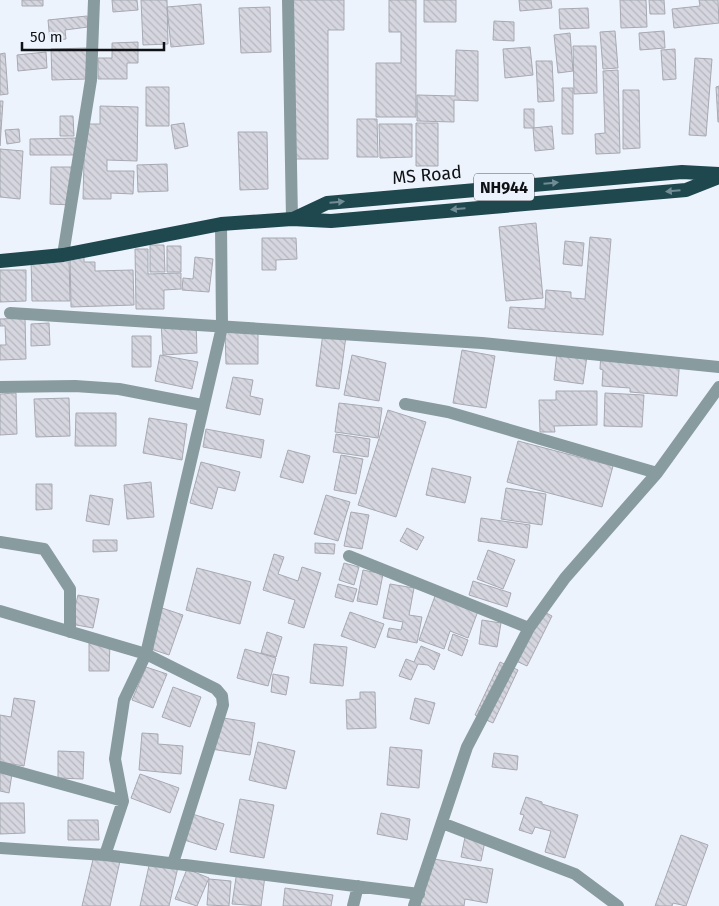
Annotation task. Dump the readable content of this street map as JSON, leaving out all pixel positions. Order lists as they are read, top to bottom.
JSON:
{
  "streets": {
    "highway": ["MS Road", "NH944"]
  },
  "scale_bar": "50 m"
}
